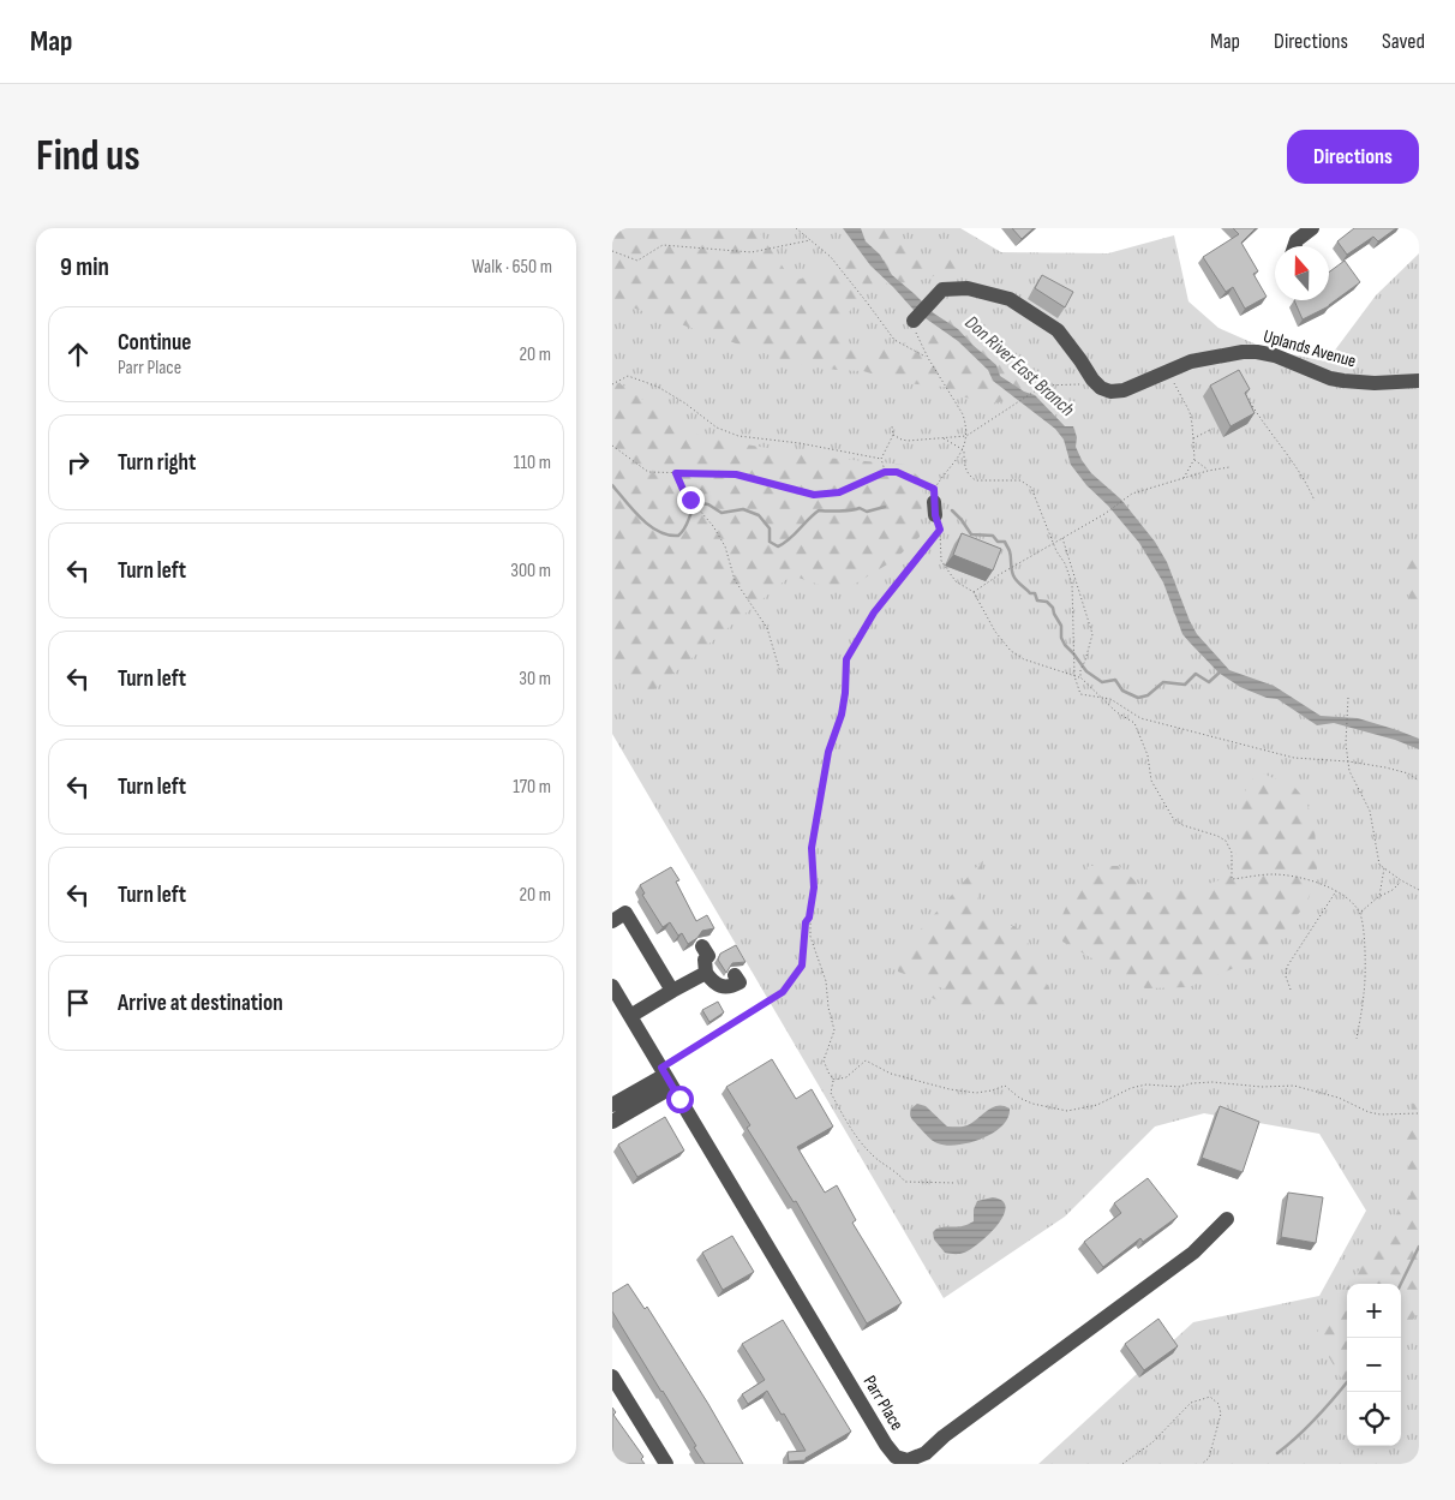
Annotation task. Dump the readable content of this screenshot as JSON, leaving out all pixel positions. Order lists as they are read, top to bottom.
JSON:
{
  "streets": {
    "street": ["Uplands Avenue", "Parr Place"]
  },
  "water": ["Don River East Branch"],
  "north": "top",
  "page": {
    "header": "Map",
    "nav": ["Map", "Directions", "Saved"],
    "buttons": "Directions",
    "title": "Find us",
    "heading": ["9 min", "Walk · 650 m"],
    "list": [
      ["Continue", "Parr Place", "20 m"],
      ["Turn right", "110 m"],
      ["Turn left", "300 m"],
      ["Turn left", "30 m"],
      ["Turn left", "170 m"],
      ["Turn left", "20 m"],
      "Arrive at destination"
    ],
    "map_buttons": ["+", "−"]
  }
}
